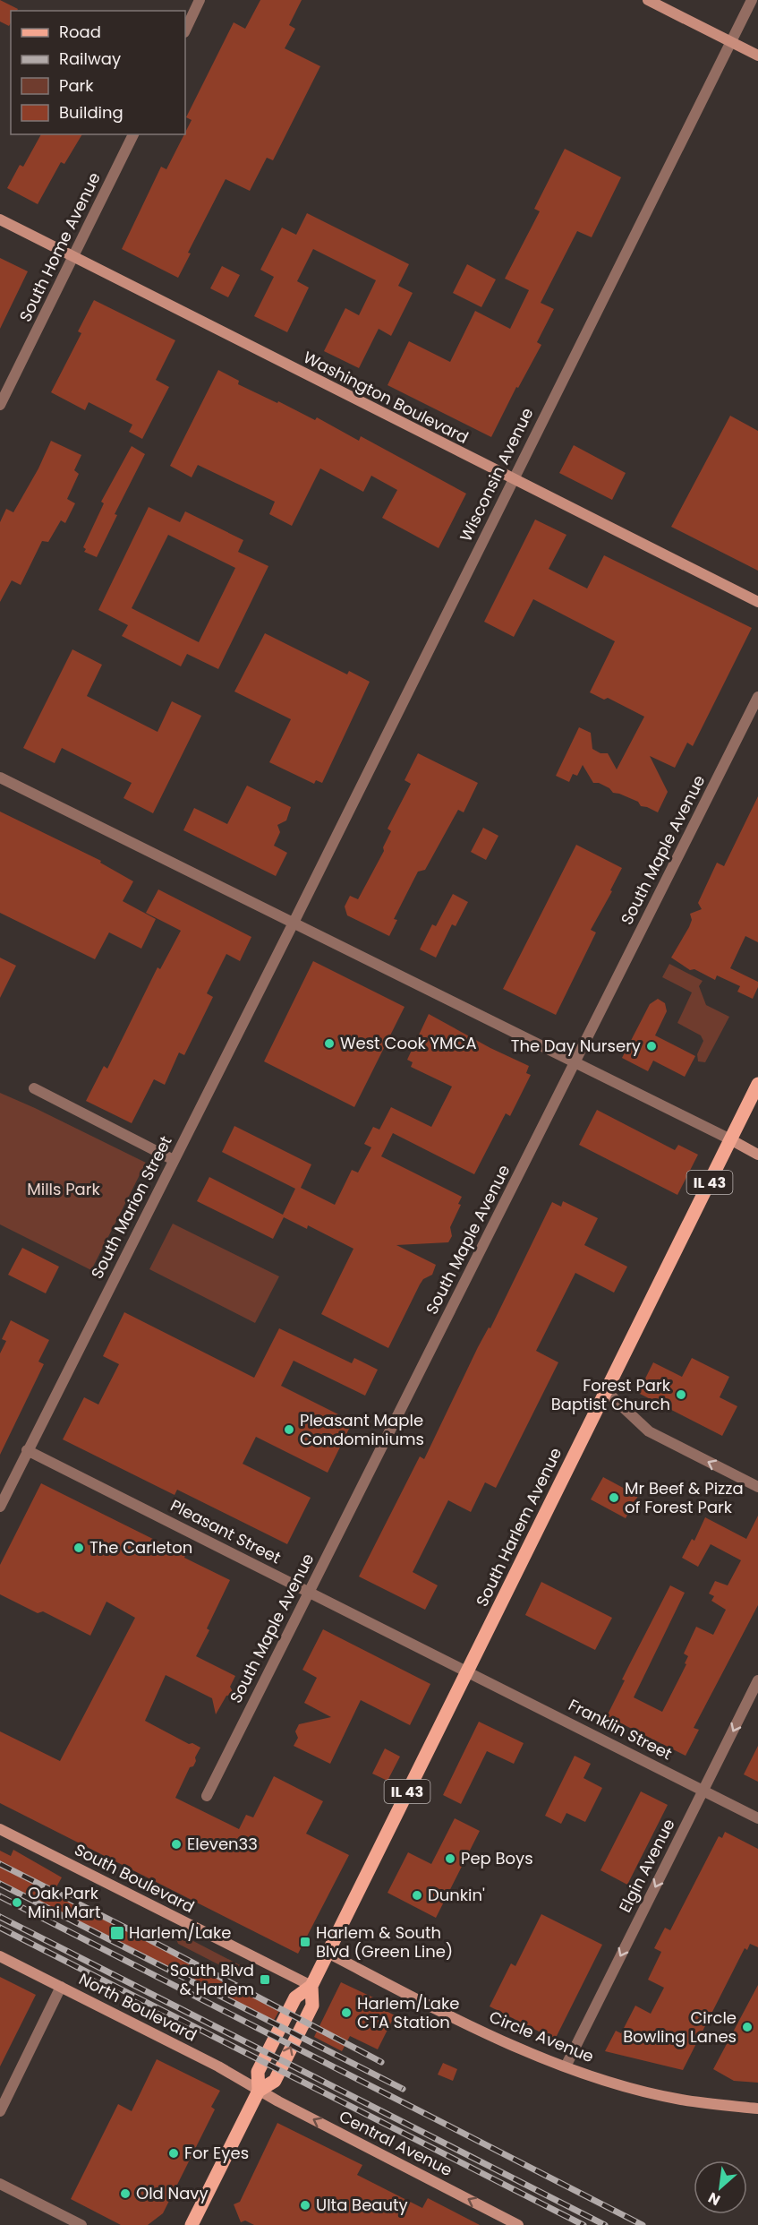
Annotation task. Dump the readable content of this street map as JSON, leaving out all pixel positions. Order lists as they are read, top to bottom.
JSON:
{
  "streets": {
    "main road": ["IL 43", "South Harlem Avenue"],
    "street": [
      "South Home Avenue",
      "Washington Boulevard",
      "Wisconsin Avenue",
      "South Maple Avenue",
      "South Marion Street",
      "Pleasant Street",
      "Franklin Street",
      "Elgin Avenue",
      "South Boulevard",
      "North Boulevard",
      "Circle Avenue",
      "Central Avenue"
    ]
  },
  "crossings": [
    ["South Home Avenue", "Washington Boulevard"],
    ["Washington Boulevard", "Wisconsin Avenue"],
    ["Wisconsin Avenue", "South Marion Street"],
    ["South Maple Avenue", "Pleasant Street"],
    ["IL 43", "South Harlem Avenue"],
    ["IL 43", "North Boulevard"],
    ["IL 43", "Central Avenue"],
    ["South Marion Street", "Pleasant Street"],
    ["South Harlem Avenue", "Pleasant Street"],
    ["South Harlem Avenue", "Franklin Street"],
    ["South Harlem Avenue", "South Boulevard"],
    ["South Harlem Avenue", "North Boulevard"],
    ["South Harlem Avenue", "Circle Avenue"],
    ["South Harlem Avenue", "Central Avenue"],
    ["Pleasant Street", "Franklin Street"],
    ["Franklin Street", "Elgin Avenue"],
    ["Elgin Avenue", "Circle Avenue"],
    ["North Boulevard", "Central Avenue"]
  ],
  "one_way": ["Elgin Avenue", "Central Avenue"],
  "parks": ["Mills Park"],
  "places": {
    "other": [
      "West Cook YMCA",
      "The Day Nursery",
      "Forest Park Baptist Church",
      "Pleasant Maple Condominiums",
      "Mr Beef & Pizza of Forest Park",
      "The Carleton",
      "Eleven33",
      "Pep Boys",
      "Dunkin'",
      "Oak Park Mini Mart",
      "Harlem/Lake CTA Station",
      "Circle Bowling Lanes",
      "For Eyes",
      "Old Navy",
      "Ulta Beauty"
    ],
    "transit": ["Harlem/Lake", "Harlem & South Blvd (Green Line)", "South Blvd & Harlem"]
  },
  "legend": [
    "Road",
    "Railway",
    "Park",
    "Building"
  ],
  "north": "bottom left"
}
